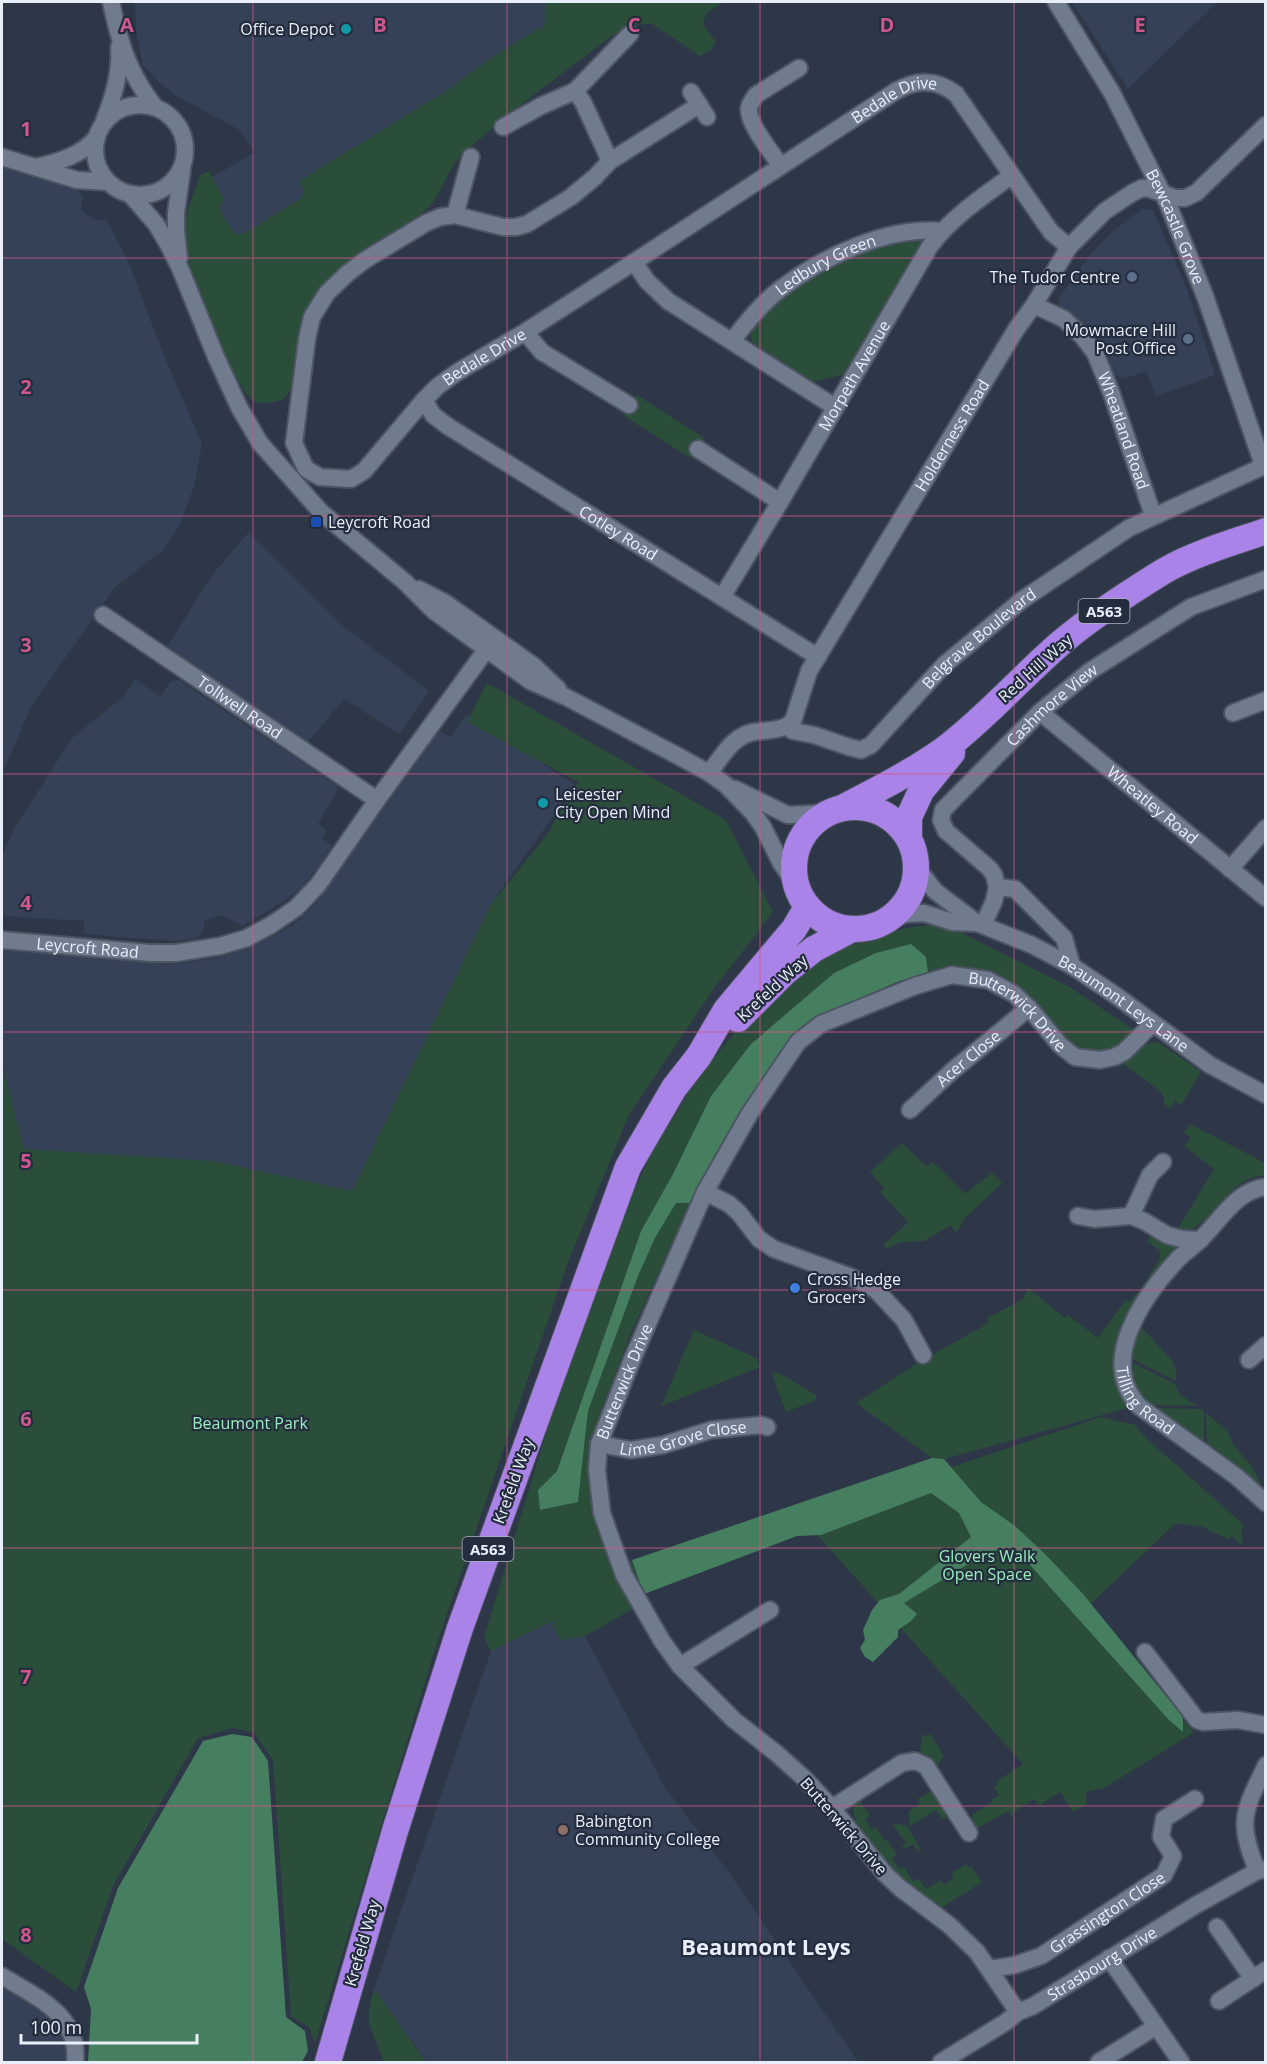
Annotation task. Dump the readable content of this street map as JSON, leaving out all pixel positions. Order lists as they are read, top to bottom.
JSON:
{
  "streets": {
    "highway": ["A563", "Red Hill Way", "Krefeld Way"],
    "street": [
      "Bedale Drive",
      "Bewcastle Grove",
      "Ledbury Green",
      "Morpeth Avenue",
      "Wheatland Road",
      "Holderness Road",
      "Cotley Road",
      "Belgrave Boulevard",
      "Cashmore View",
      "Tollwell Road",
      "Wheatley Road",
      "Leycroft Road",
      "Beaumont Leys Lane",
      "Butterwick Drive",
      "Acer Close",
      "Tilling Road",
      "Lime Grove Close",
      "Grassington Close",
      "Strasbourg Drive"
    ]
  },
  "crossings": [
    ["Bedale Drive", "Morpeth Avenue"],
    ["Bedale Drive", "Holderness Road"],
    ["Bedale Drive", "Cotley Road"],
    ["Bewcastle Grove", "Holderness Road"],
    ["Bewcastle Grove", "Belgrave Boulevard"],
    ["Ledbury Green", "Morpeth Avenue"],
    ["Morpeth Avenue", "Cotley Road"],
    ["Wheatland Road", "Holderness Road"],
    ["Wheatland Road", "Belgrave Boulevard"],
    ["Holderness Road", "Cotley Road"],
    ["Holderness Road", "Belgrave Boulevard"],
    ["Red Hill Way", "Krefeld Way"],
    ["Red Hill Way", "Beaumont Leys Lane"],
    ["Cashmore View", "Wheatley Road"],
    ["Tollwell Road", "Leycroft Road"],
    ["Krefeld Way", "Beaumont Leys Lane"],
    ["Beaumont Leys Lane", "Butterwick Drive"],
    ["Butterwick Drive", "Acer Close"],
    ["Butterwick Drive", "Lime Grove Close"],
    ["Butterwick Drive", "Grassington Close"],
    ["Butterwick Drive", "Strasbourg Drive"]
  ],
  "districts": ["Beaumont Leys"],
  "parks": ["Beaumont Park", "Glovers Walk Open Space"],
  "places": {
    "other": [
      "Office Depot",
      "The Tudor Centre",
      "Mowmacre Hill Post Office",
      "Leicester City Open Mind",
      "Cross Hedge Grocers",
      "Babington Community College"
    ],
    "transit": ["Leycroft Road"]
  },
  "scale_bar": "100 m",
  "grid": {
    "columns": [
      "A",
      "B",
      "C",
      "D",
      "E"
    ],
    "rows": [
      "1",
      "2",
      "3",
      "4",
      "5",
      "6",
      "7",
      "8"
    ]
  }
}
